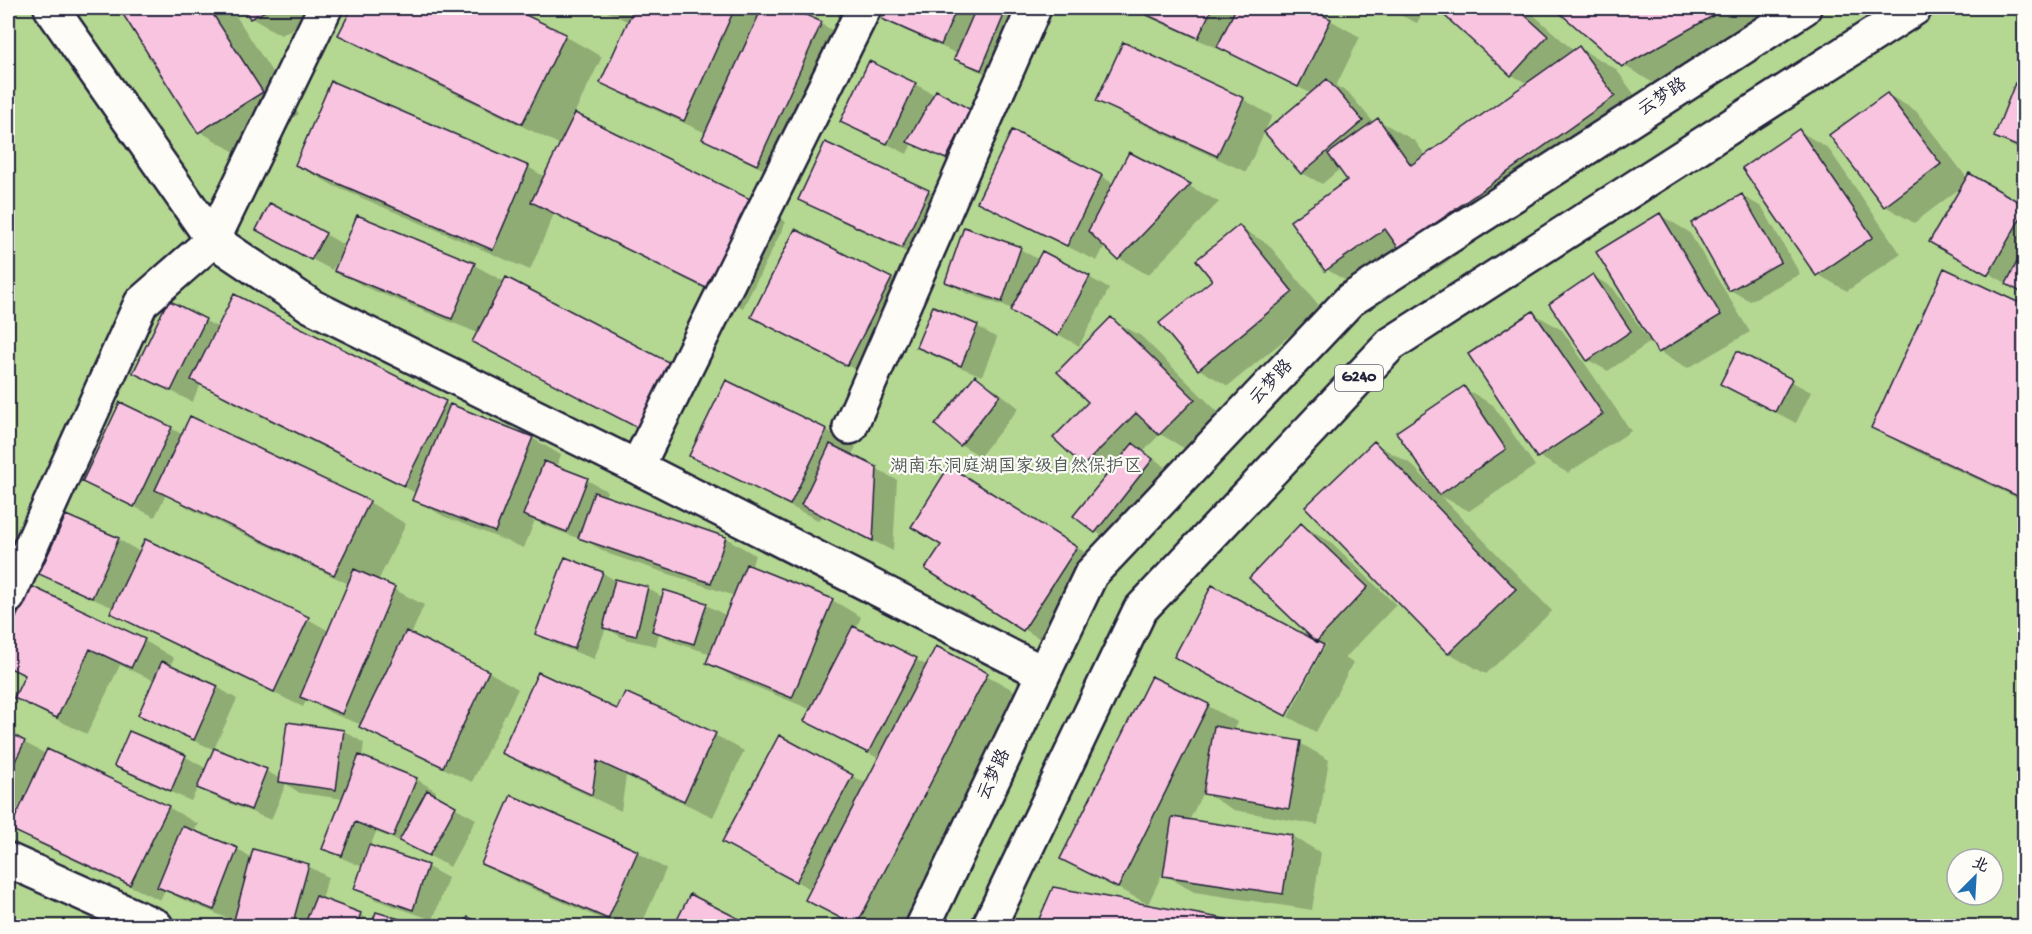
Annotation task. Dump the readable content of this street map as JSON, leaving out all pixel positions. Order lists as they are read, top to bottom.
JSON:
{
  "streets": {
    "street": ["云梦路", "G240"]
  },
  "parks": ["湖南东洞庭湖国家级自然保护区"],
  "north": "top right"
}
